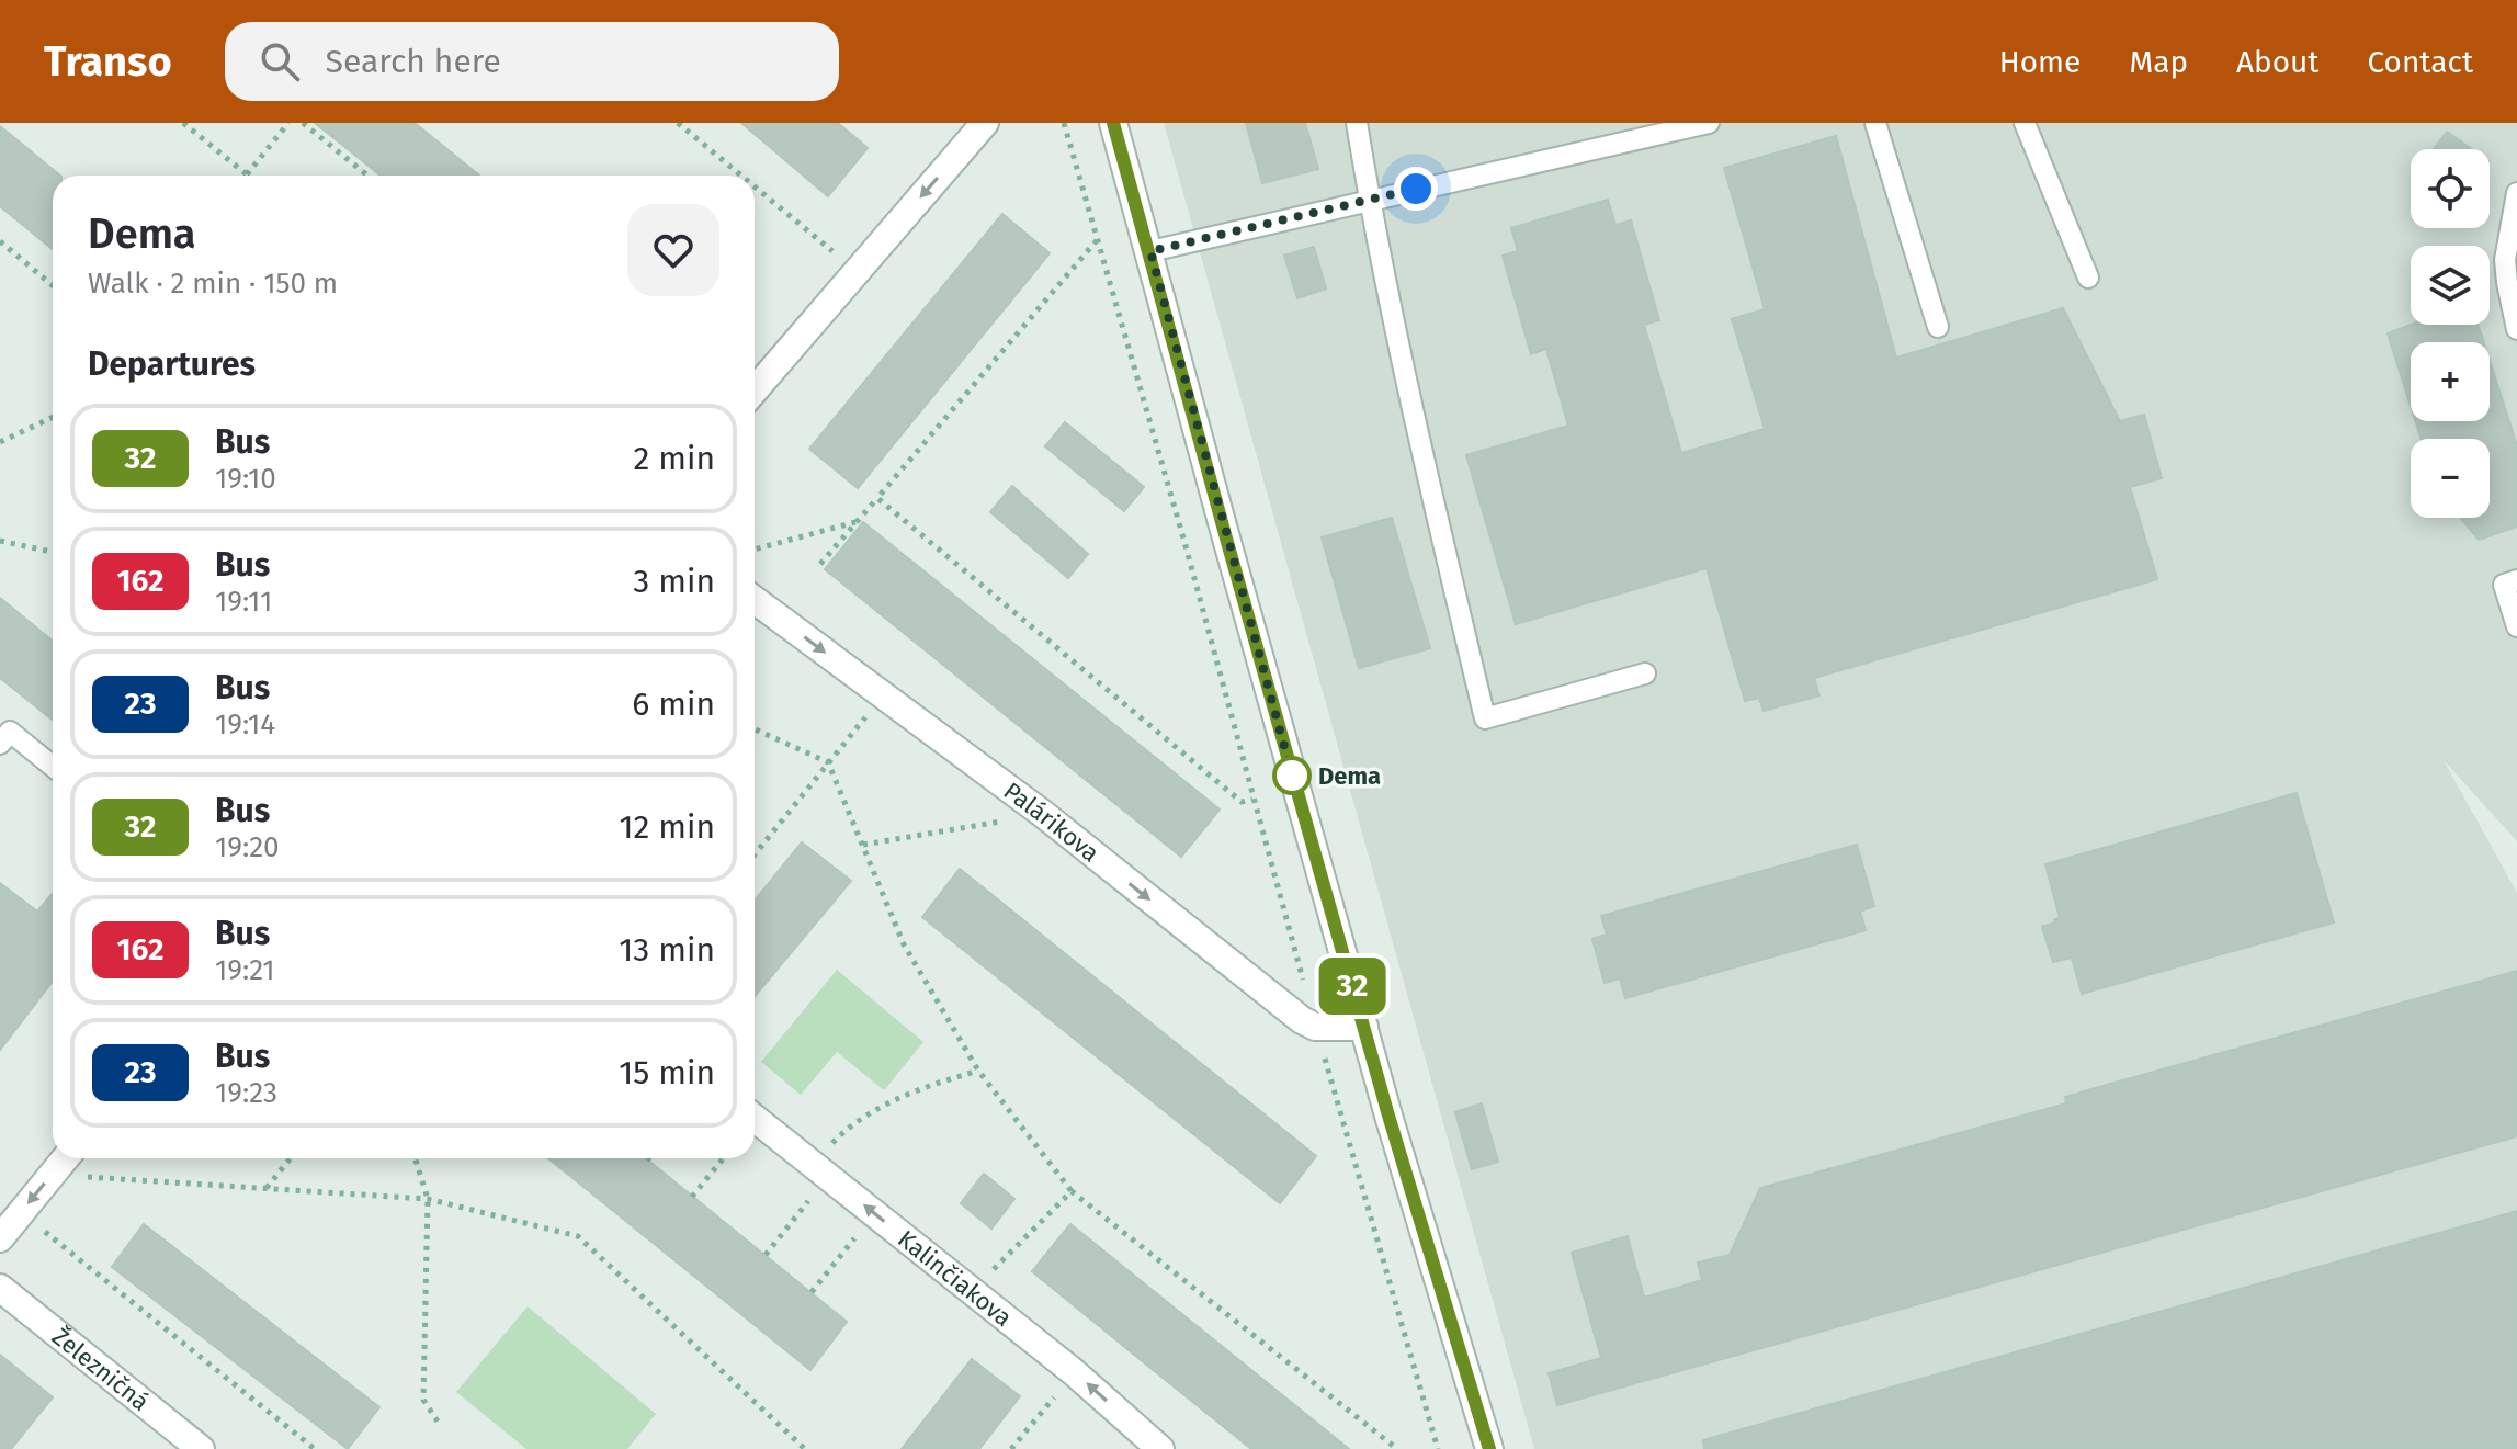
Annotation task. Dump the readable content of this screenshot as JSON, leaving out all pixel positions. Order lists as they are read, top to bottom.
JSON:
{
  "streets": {
    "street": ["Palárikova", "Kalinčiakova", "Železničná"]
  },
  "one_way": ["Palárikova", "Kalinčiakova"],
  "places": ["Dema"],
  "lines": ["bus line 32"],
  "page": {
    "header": "Transo",
    "search": "Search here",
    "nav": [
      "Home",
      "Map",
      "About",
      "Contact"
    ],
    "on_map": "32",
    "map_buttons": ["+", "−"],
    "heading": [
      ["Dema", "Walk · 2 min · 150 m"],
      "Departures"
    ],
    "list": [
      {
        "mark": "32",
        "name": "Bus",
        "note": "19:10",
        "value": "2 min"
      },
      {
        "mark": "162",
        "name": "Bus",
        "note": "19:11",
        "value": "3 min"
      },
      {
        "mark": "23",
        "name": "Bus",
        "note": "19:14",
        "value": "6 min"
      },
      {
        "mark": "32",
        "name": "Bus",
        "note": "19:20",
        "value": "12 min"
      },
      {
        "mark": "162",
        "name": "Bus",
        "note": "19:21",
        "value": "13 min"
      },
      {
        "mark": "23",
        "name": "Bus",
        "note": "19:23",
        "value": "15 min"
      }
    ]
  }
}
